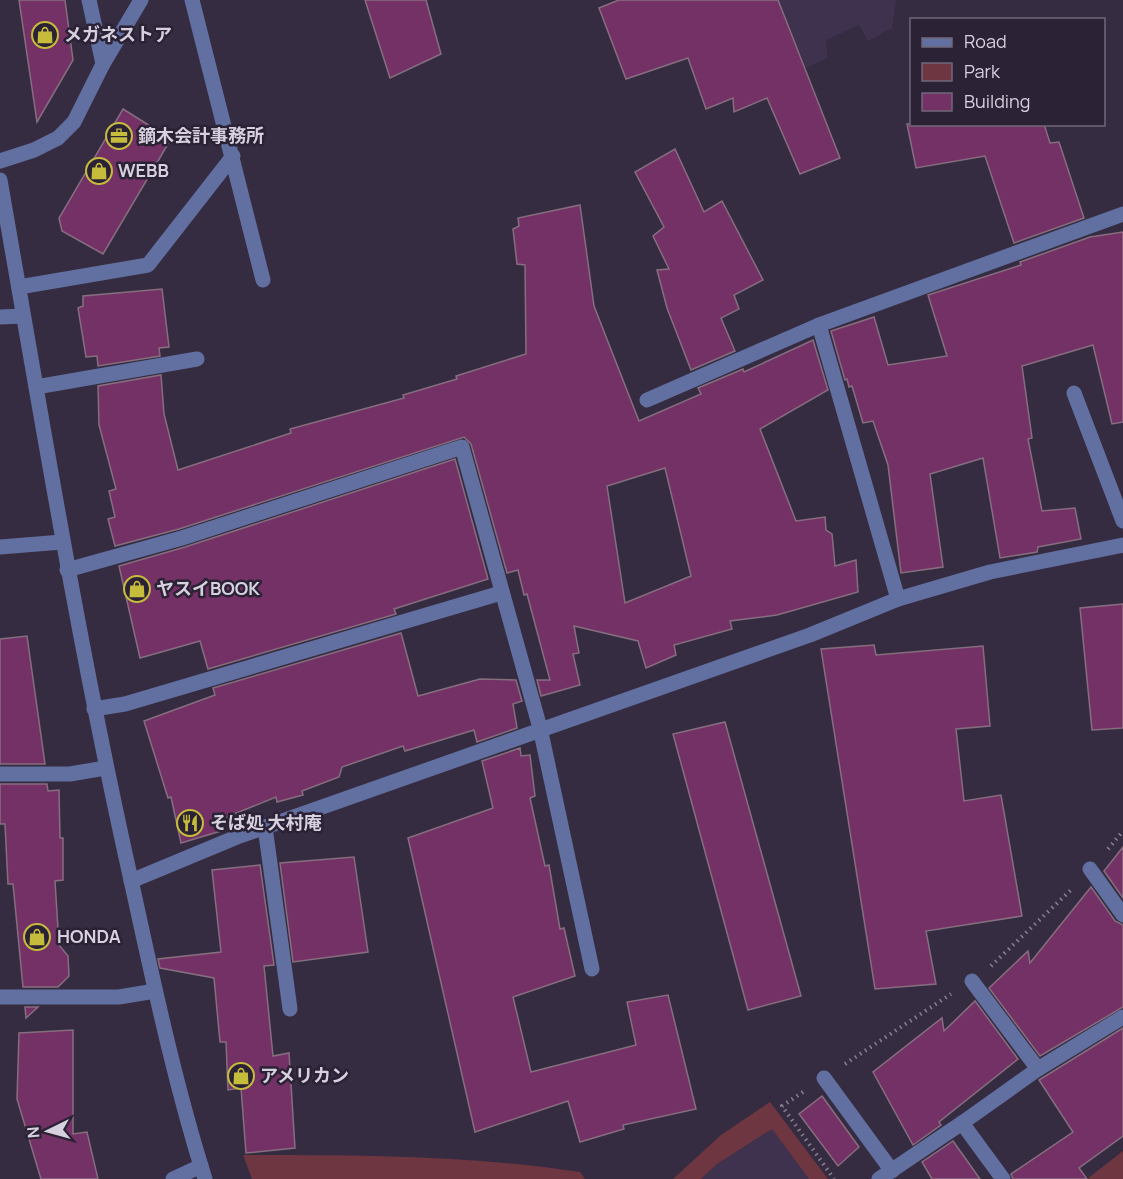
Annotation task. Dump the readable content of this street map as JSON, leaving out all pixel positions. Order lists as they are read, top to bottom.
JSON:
{
  "places": {
    "shop": [
      "メガネストア",
      "WEBB",
      "ヤスイBOOK",
      "HONDA",
      "アメリカン"
    ],
    "office": ["鏑木会計事務所"],
    "restaurant": ["そば処 大村庵"]
  },
  "legend": ["Road", "Park", "Building"],
  "north": "left"
}
